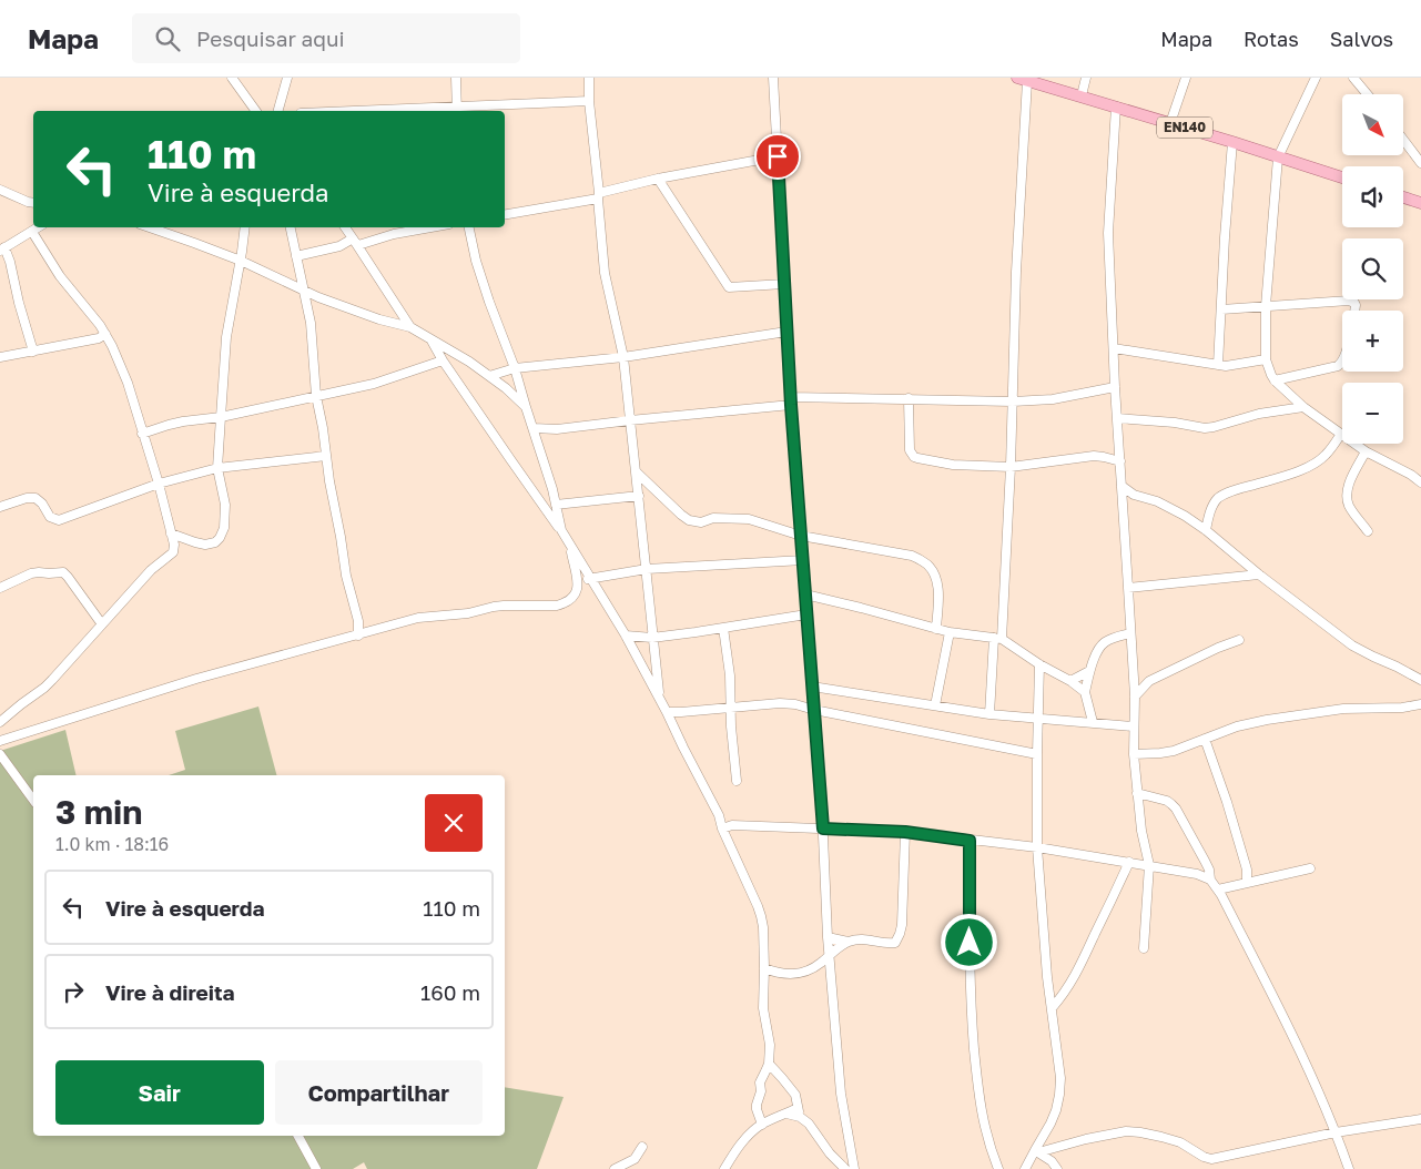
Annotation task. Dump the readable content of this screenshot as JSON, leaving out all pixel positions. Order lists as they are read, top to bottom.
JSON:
{
  "streets": {
    "main road": ["EN140"]
  },
  "north": "bottom right",
  "page": {
    "header": "Mapa",
    "search": "Pesquisar aqui",
    "nav": ["Mapa", "Rotas", "Salvos"],
    "map_buttons": ["+", "−"],
    "turn": ["110 m", "Vire à esquerda"],
    "heading": ["3 min", "1.0 km · 18:16"],
    "list": [
      {
        "name": "Vire à esquerda",
        "value": "110 m"
      },
      {
        "name": "Vire à direita",
        "value": "160 m"
      }
    ],
    "buttons": ["Sair", "Compartilhar"]
  }
}
